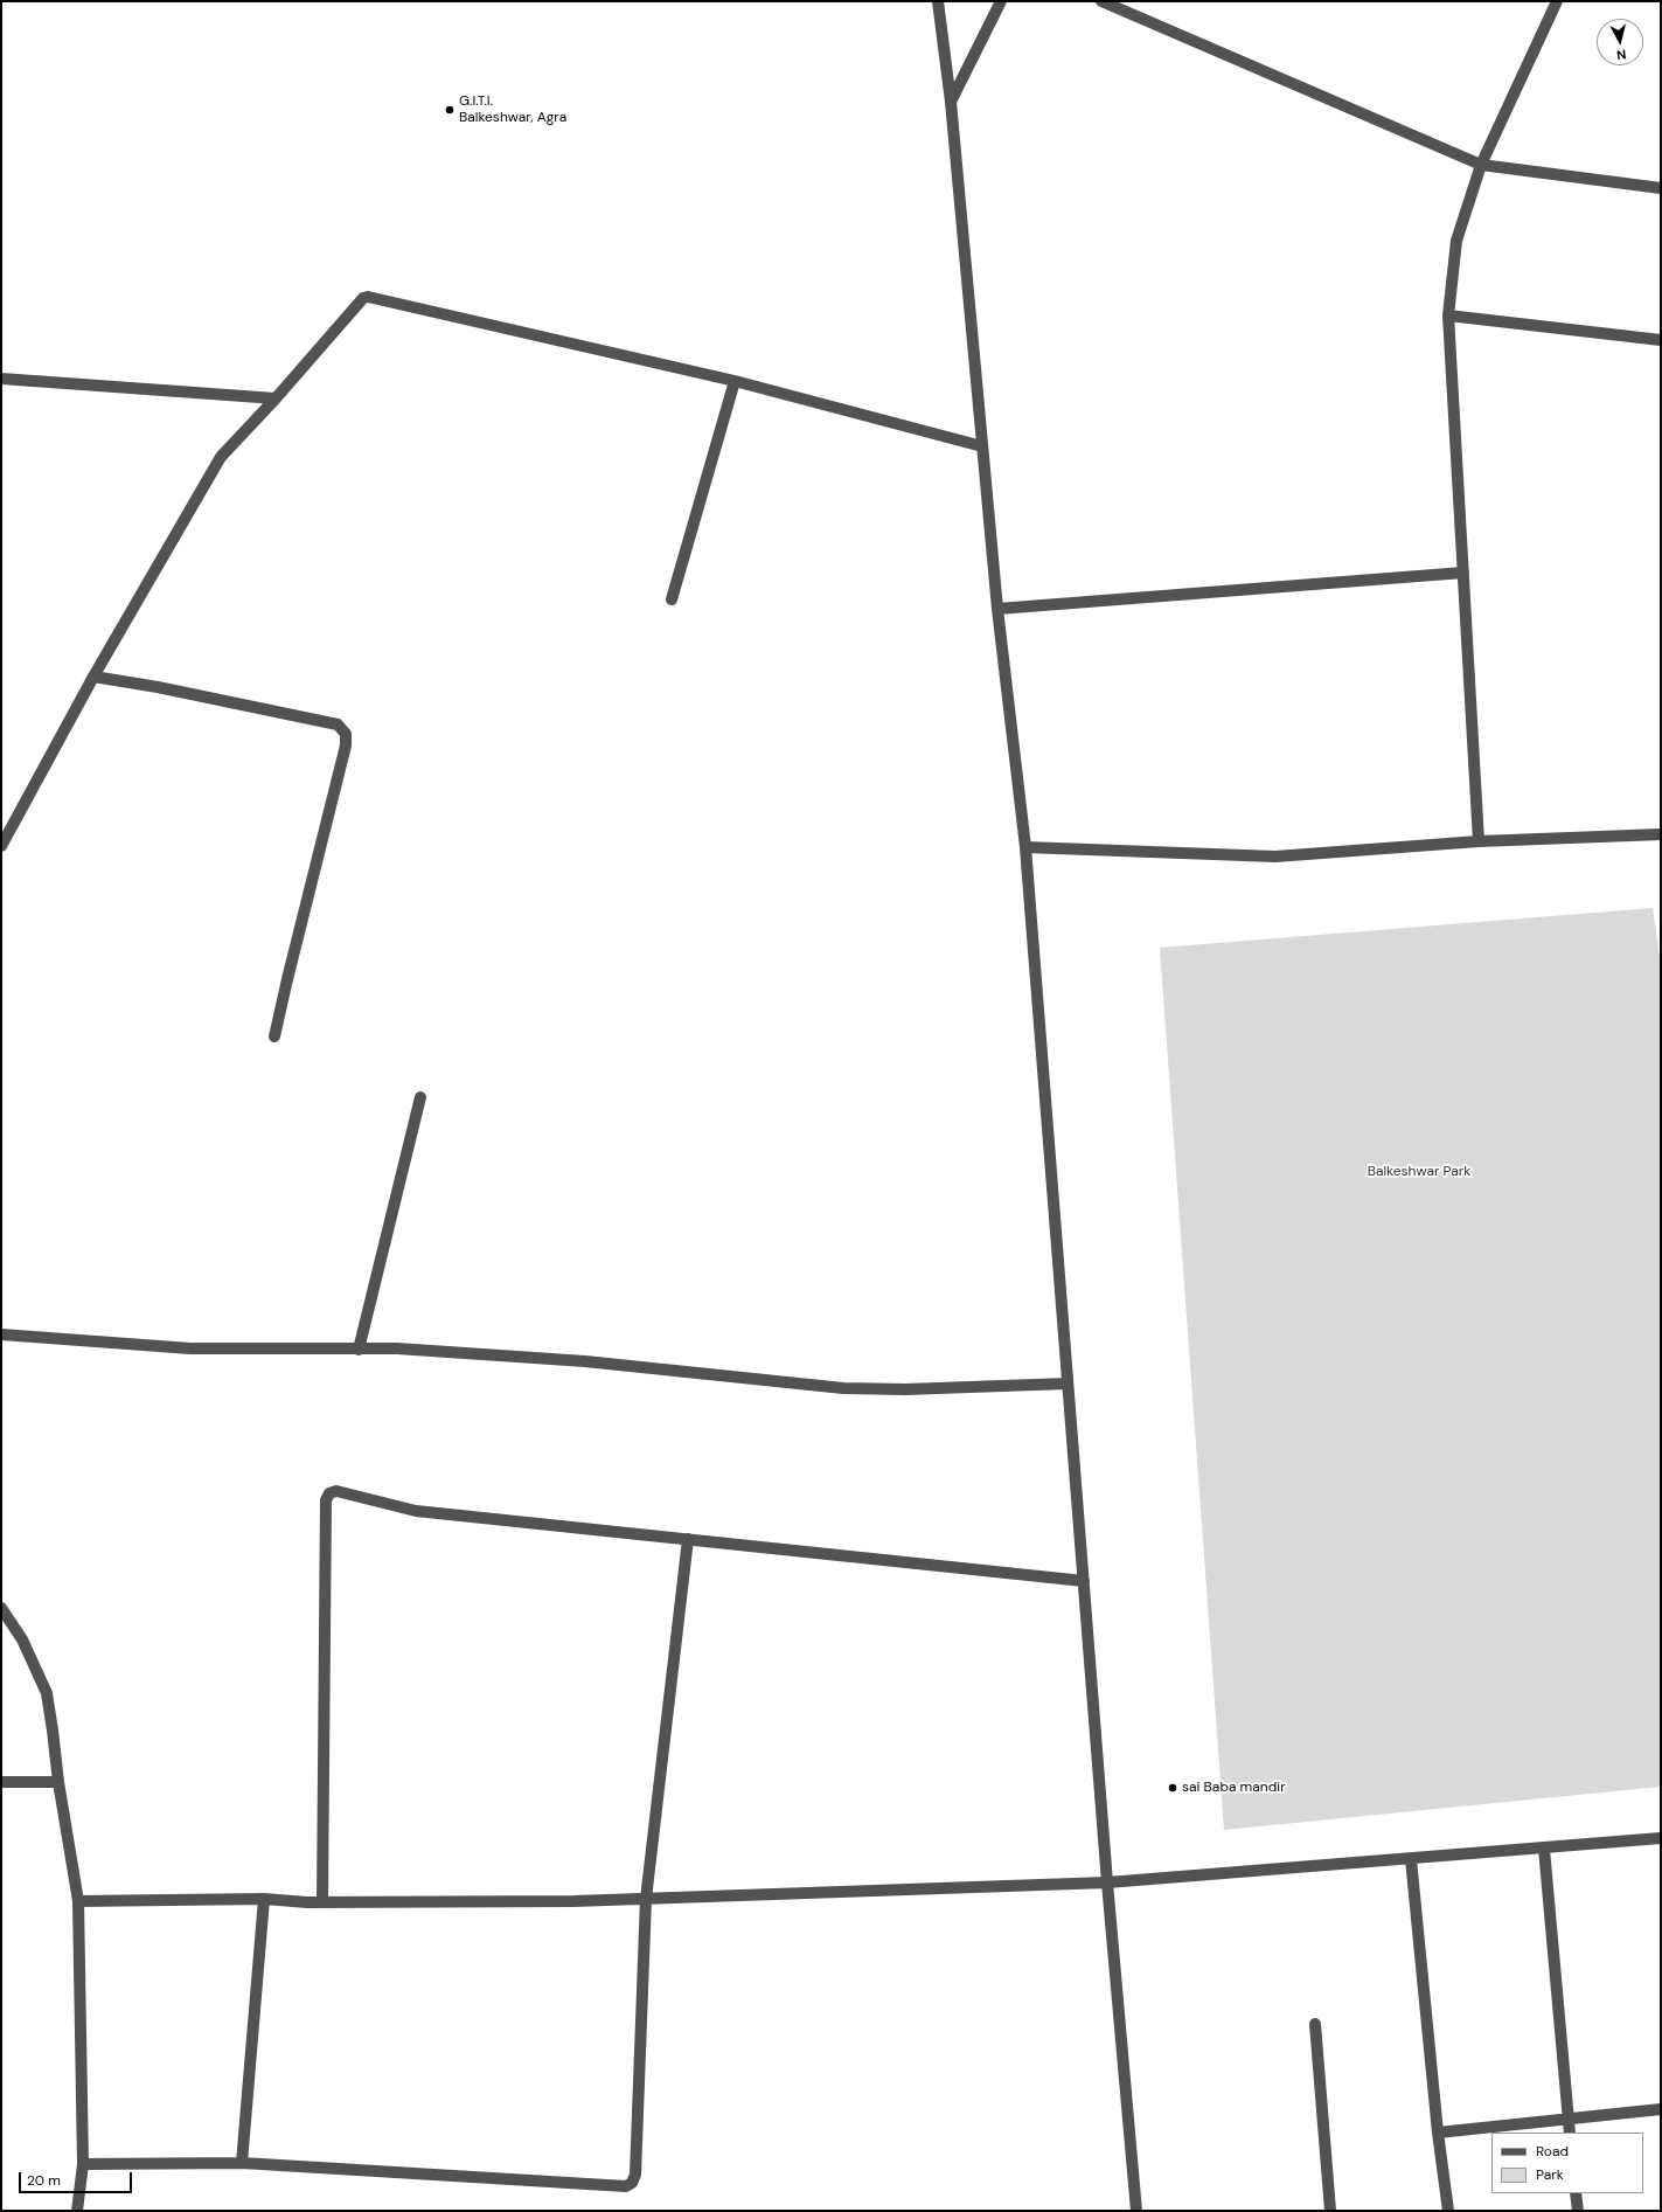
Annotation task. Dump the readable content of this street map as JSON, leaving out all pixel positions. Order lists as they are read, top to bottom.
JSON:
{
  "parks": ["Balkeshwar Park"],
  "places": ["G.I.T.I. Balkeshwar, Agra", "sai Baba mandir"],
  "legend": ["Road", "Park"],
  "scale_bar": "20 m",
  "north": "bottom"
}
